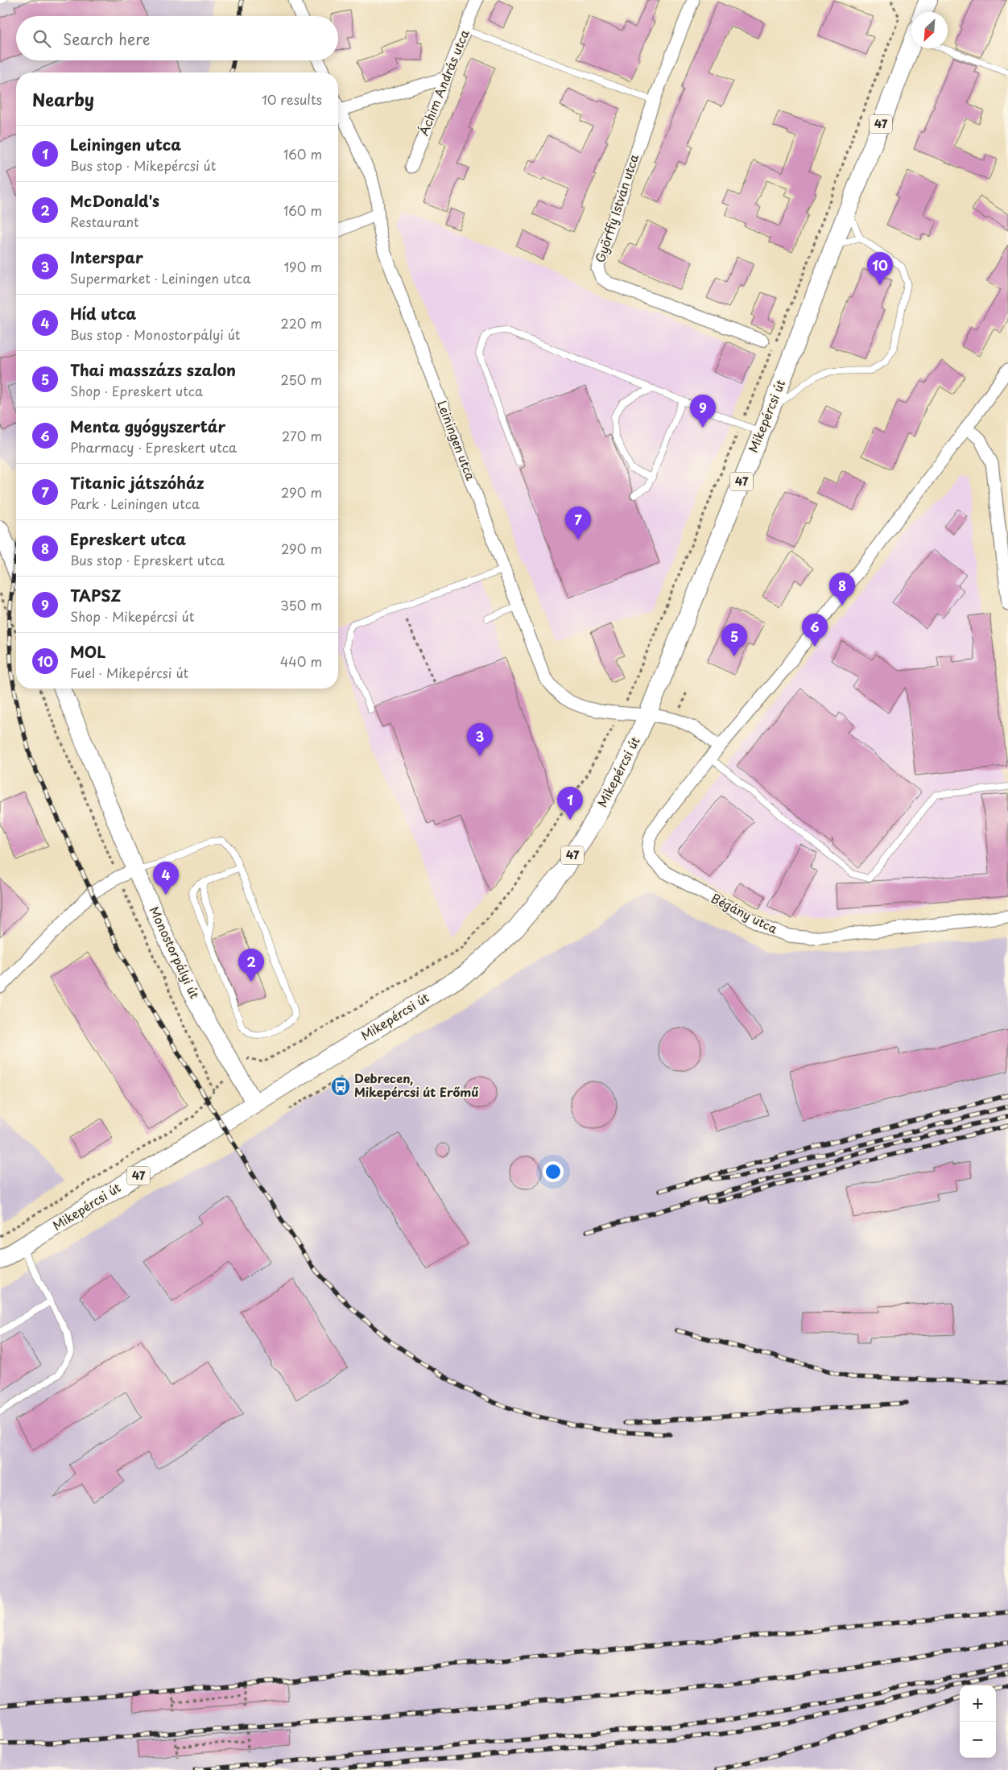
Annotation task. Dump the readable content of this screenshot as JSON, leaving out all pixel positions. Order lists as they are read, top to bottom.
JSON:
{
  "streets": {
    "main road": ["47", "Mikepércsi út"],
    "street": [
      "Áchim András utca",
      "Györffy István utca",
      "Leiningen utca",
      "Bégány utca",
      "Monostorpályi út"
    ]
  },
  "crossings": [
    ["Mikepércsi út", "Leiningen utca"],
    ["Mikepércsi út", "Monostorpályi út"],
    ["Leiningen utca", "Bégány utca"]
  ],
  "places": {
    "bus stop": ["Debrecen, Mikepércsi út Erőmű"]
  },
  "north": "bottom left",
  "page": {
    "search": "Search here",
    "heading": ["Nearby", "10 results"],
    "list": [
      {
        "mark": "1",
        "name": "Leiningen utca",
        "note": "Bus stop · Mikepércsi út",
        "value": "160 m"
      },
      {
        "mark": "2",
        "name": "McDonald's",
        "note": "Restaurant",
        "value": "160 m"
      },
      {
        "mark": "3",
        "name": "Interspar",
        "note": "Supermarket · Leiningen utca",
        "value": "190 m"
      },
      {
        "mark": "4",
        "name": "Híd utca",
        "note": "Bus stop · Monostorpályi út",
        "value": "220 m"
      },
      {
        "mark": "5",
        "name": "Thai masszázs szalon",
        "note": "Shop · Epreskert utca",
        "value": "250 m"
      },
      {
        "mark": "6",
        "name": "Menta gyógyszertár",
        "note": "Pharmacy · Epreskert utca",
        "value": "270 m"
      },
      {
        "mark": "7",
        "name": "Titanic játszóház",
        "note": "Park · Leiningen utca",
        "value": "290 m"
      },
      {
        "mark": "8",
        "name": "Epreskert utca",
        "note": "Bus stop · Epreskert utca",
        "value": "290 m"
      },
      {
        "mark": "9",
        "name": "TAPSZ",
        "note": "Shop · Mikepércsi út",
        "value": "350 m"
      },
      {
        "mark": "10",
        "name": "MOL",
        "note": "Fuel · Mikepércsi út",
        "value": "440 m"
      }
    ],
    "pins": [
      "10",
      "9",
      "7",
      "8",
      "6",
      "5",
      "3",
      "1",
      "4",
      "2"
    ],
    "map_buttons": ["+", "−"]
  }
}
